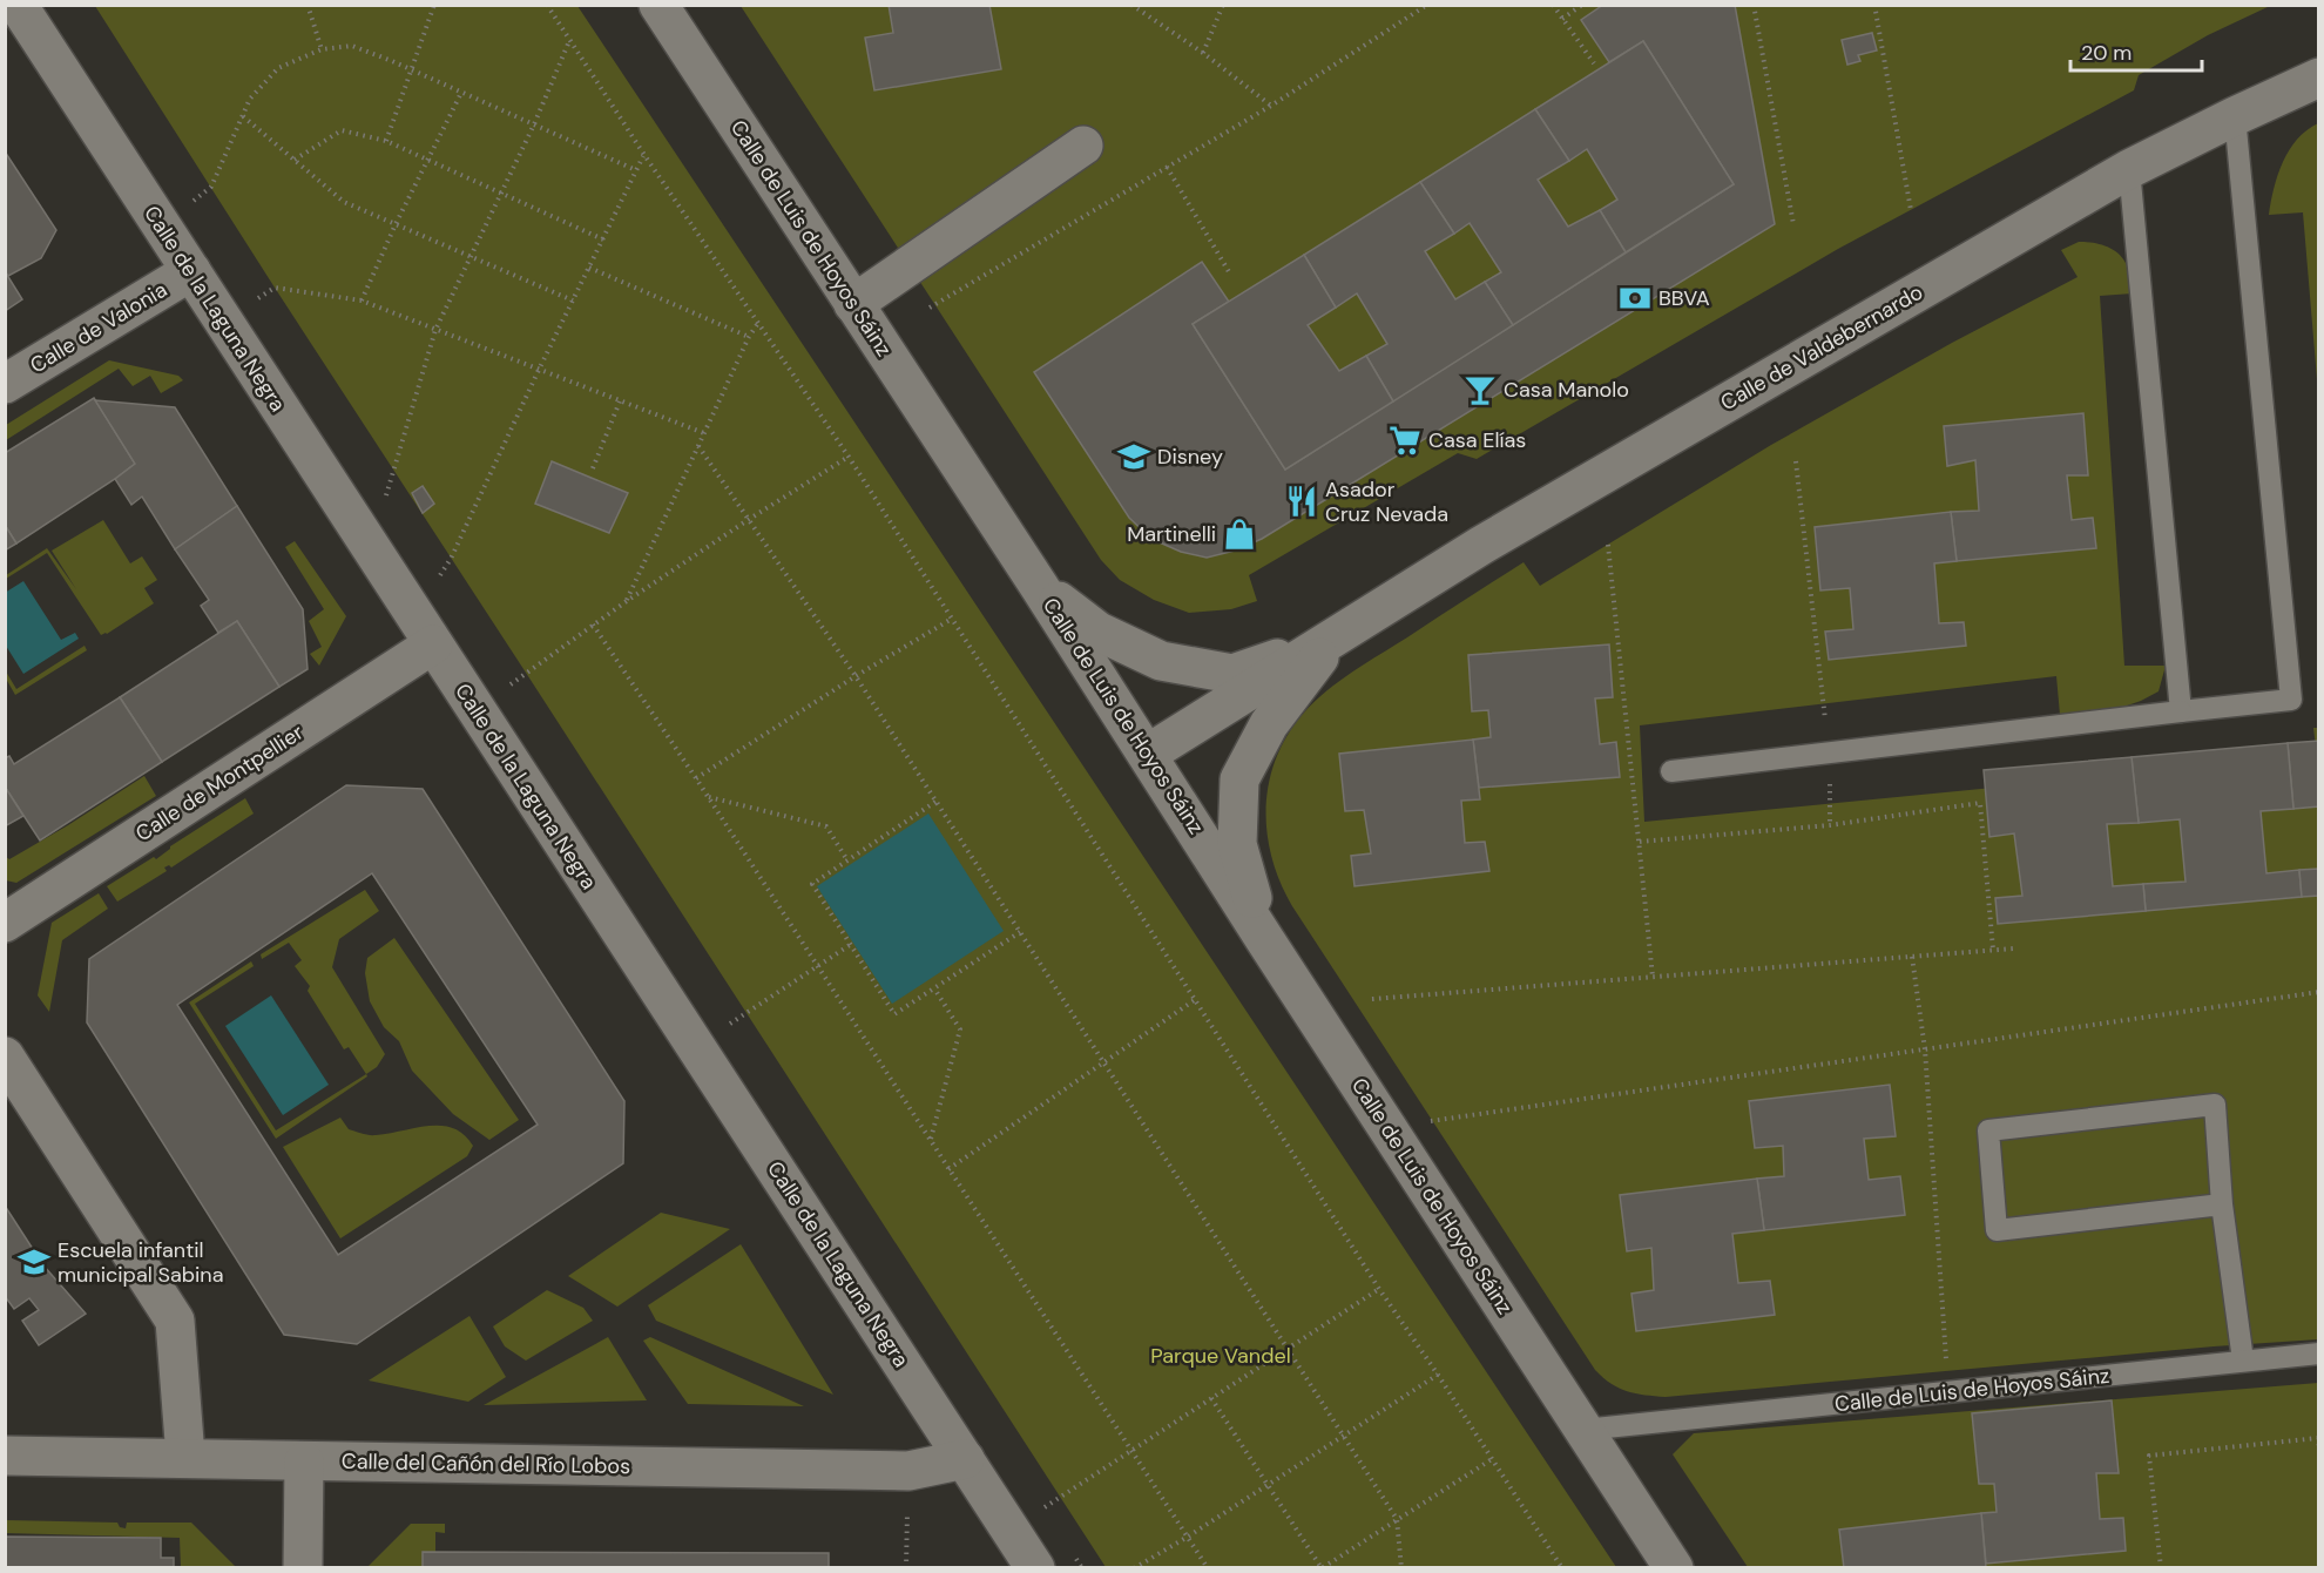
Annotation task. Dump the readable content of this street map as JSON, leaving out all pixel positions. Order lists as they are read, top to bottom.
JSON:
{
  "streets": {
    "street": [
      "Calle de Luis de Hoyos Sáinz",
      "Calle de la Laguna Negra",
      "Calle de Valonia",
      "Calle de Valdebernardo",
      "Calle de Montpellier",
      "Calle del Cañón del Río Lobos"
    ]
  },
  "crossings": [
    ["Calle de Luis de Hoyos Sáinz", "Calle de Valdebernardo"],
    ["Calle de la Laguna Negra", "Calle de Valonia"],
    ["Calle de la Laguna Negra", "Calle de Montpellier"],
    ["Calle de la Laguna Negra", "Calle del Cañón del Río Lobos"]
  ],
  "parks": ["Parque Vandel"],
  "places": {
    "bank": ["BBVA"],
    "bar": ["Casa Manolo"],
    "supermarket": ["Casa Elías"],
    "school or university": ["Disney", "Escuela infantil municipal Sabina"],
    "restaurant": ["Asador Cruz Nevada"],
    "shop": ["Martinelli"]
  },
  "scale_bar": "20 m"
}
